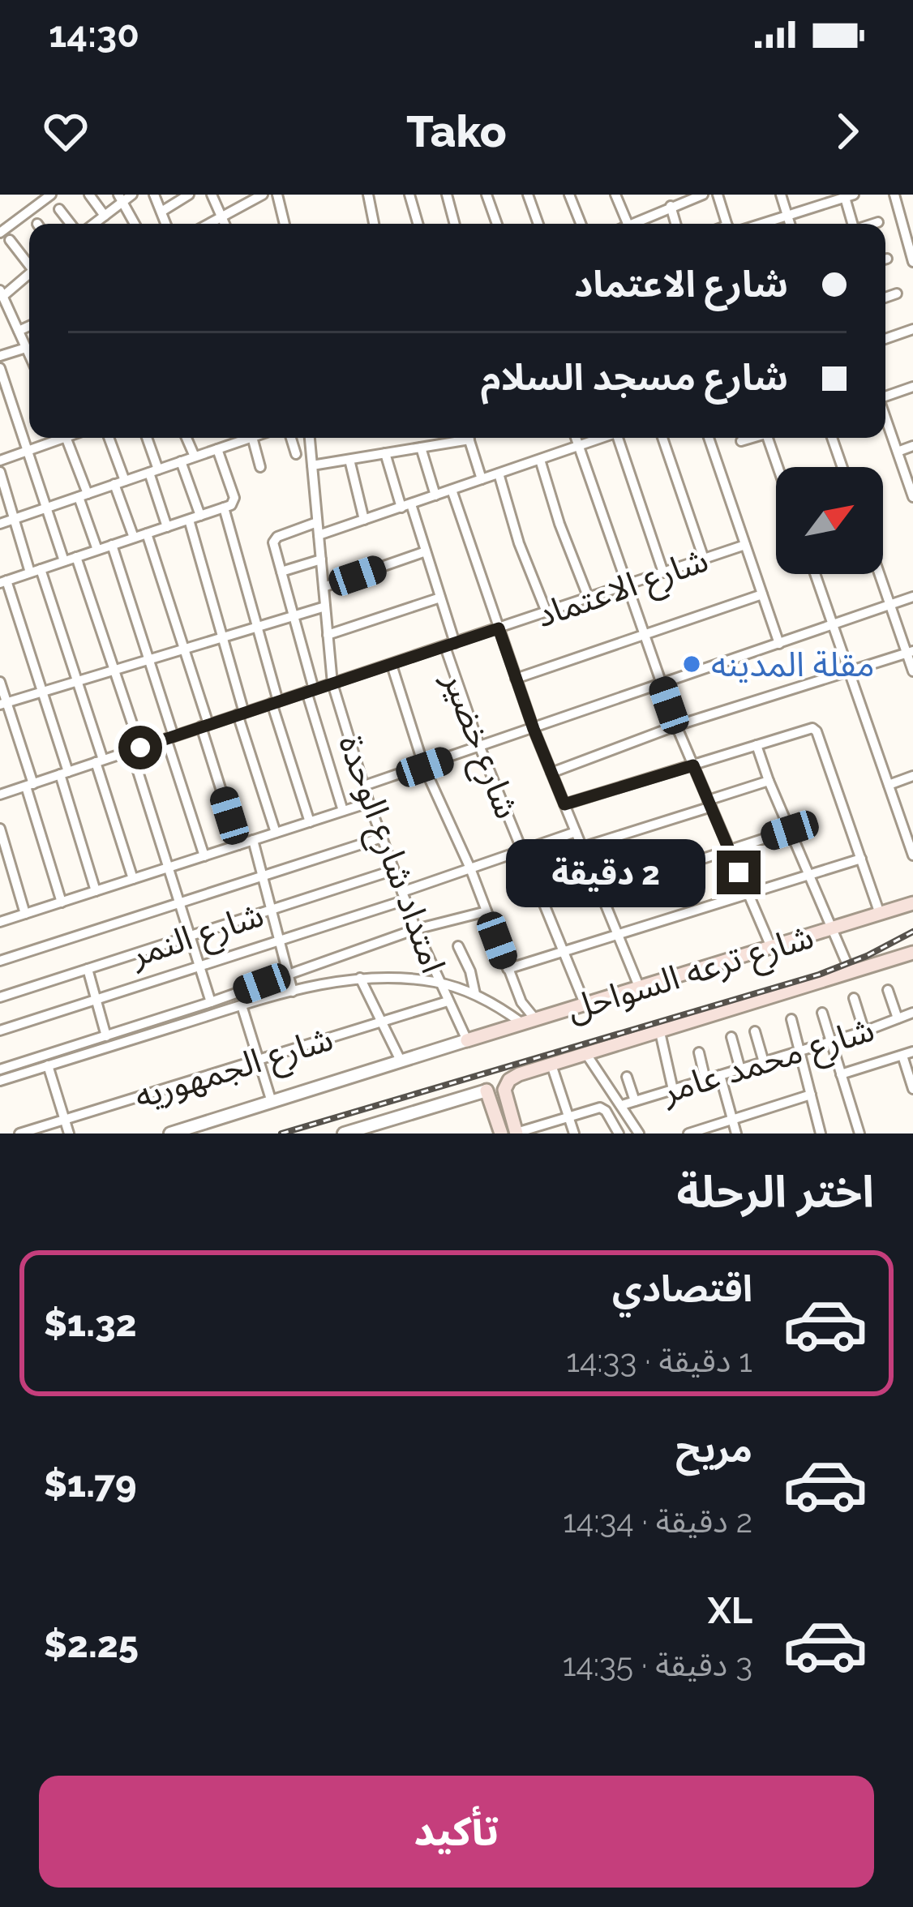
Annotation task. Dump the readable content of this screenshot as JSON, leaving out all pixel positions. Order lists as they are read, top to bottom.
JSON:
{
  "streets": {
    "main road": ["شارع ترعه السواحل"],
    "street": [
      "شارع الاعتماد",
      "شارع خضير",
      "امتداد شارع الوحدة",
      "شارع النمر",
      "شارع محمد عامر",
      "شارع الجمهوريه"
    ]
  },
  "crossings": [
    ["شارع الاعتماد", "شارع خضير"],
    ["شارع الاعتماد", "امتداد شارع الوحدة"],
    ["شارع خضير", "شارع ترعه السواحل"],
    ["امتداد شارع الوحدة", "شارع النمر"],
    ["امتداد شارع الوحدة", "شارع ترعه السواحل"],
    ["امتداد شارع الوحدة", "شارع الجمهوريه"]
  ],
  "places": ["مقلة المدينه"],
  "north": "top right",
  "page": {
    "status": "14:30",
    "header": "Tako",
    "banner": ["شارع الاعتماد", "شارع مسجد السلام"],
    "bubble": "2 دقيقة",
    "heading": "اختر الرحلة",
    "list": [
      {
        "name": "اقتصادي",
        "note": "1 دقيقة · 14:33",
        "value": "$1.32"
      },
      {
        "name": "مريح",
        "note": "2 دقيقة · 14:34",
        "value": "$1.79"
      },
      {
        "name": "XL",
        "note": "3 دقيقة · 14:35",
        "value": "$2.25"
      }
    ],
    "buttons": "تأكيد"
  }
}
